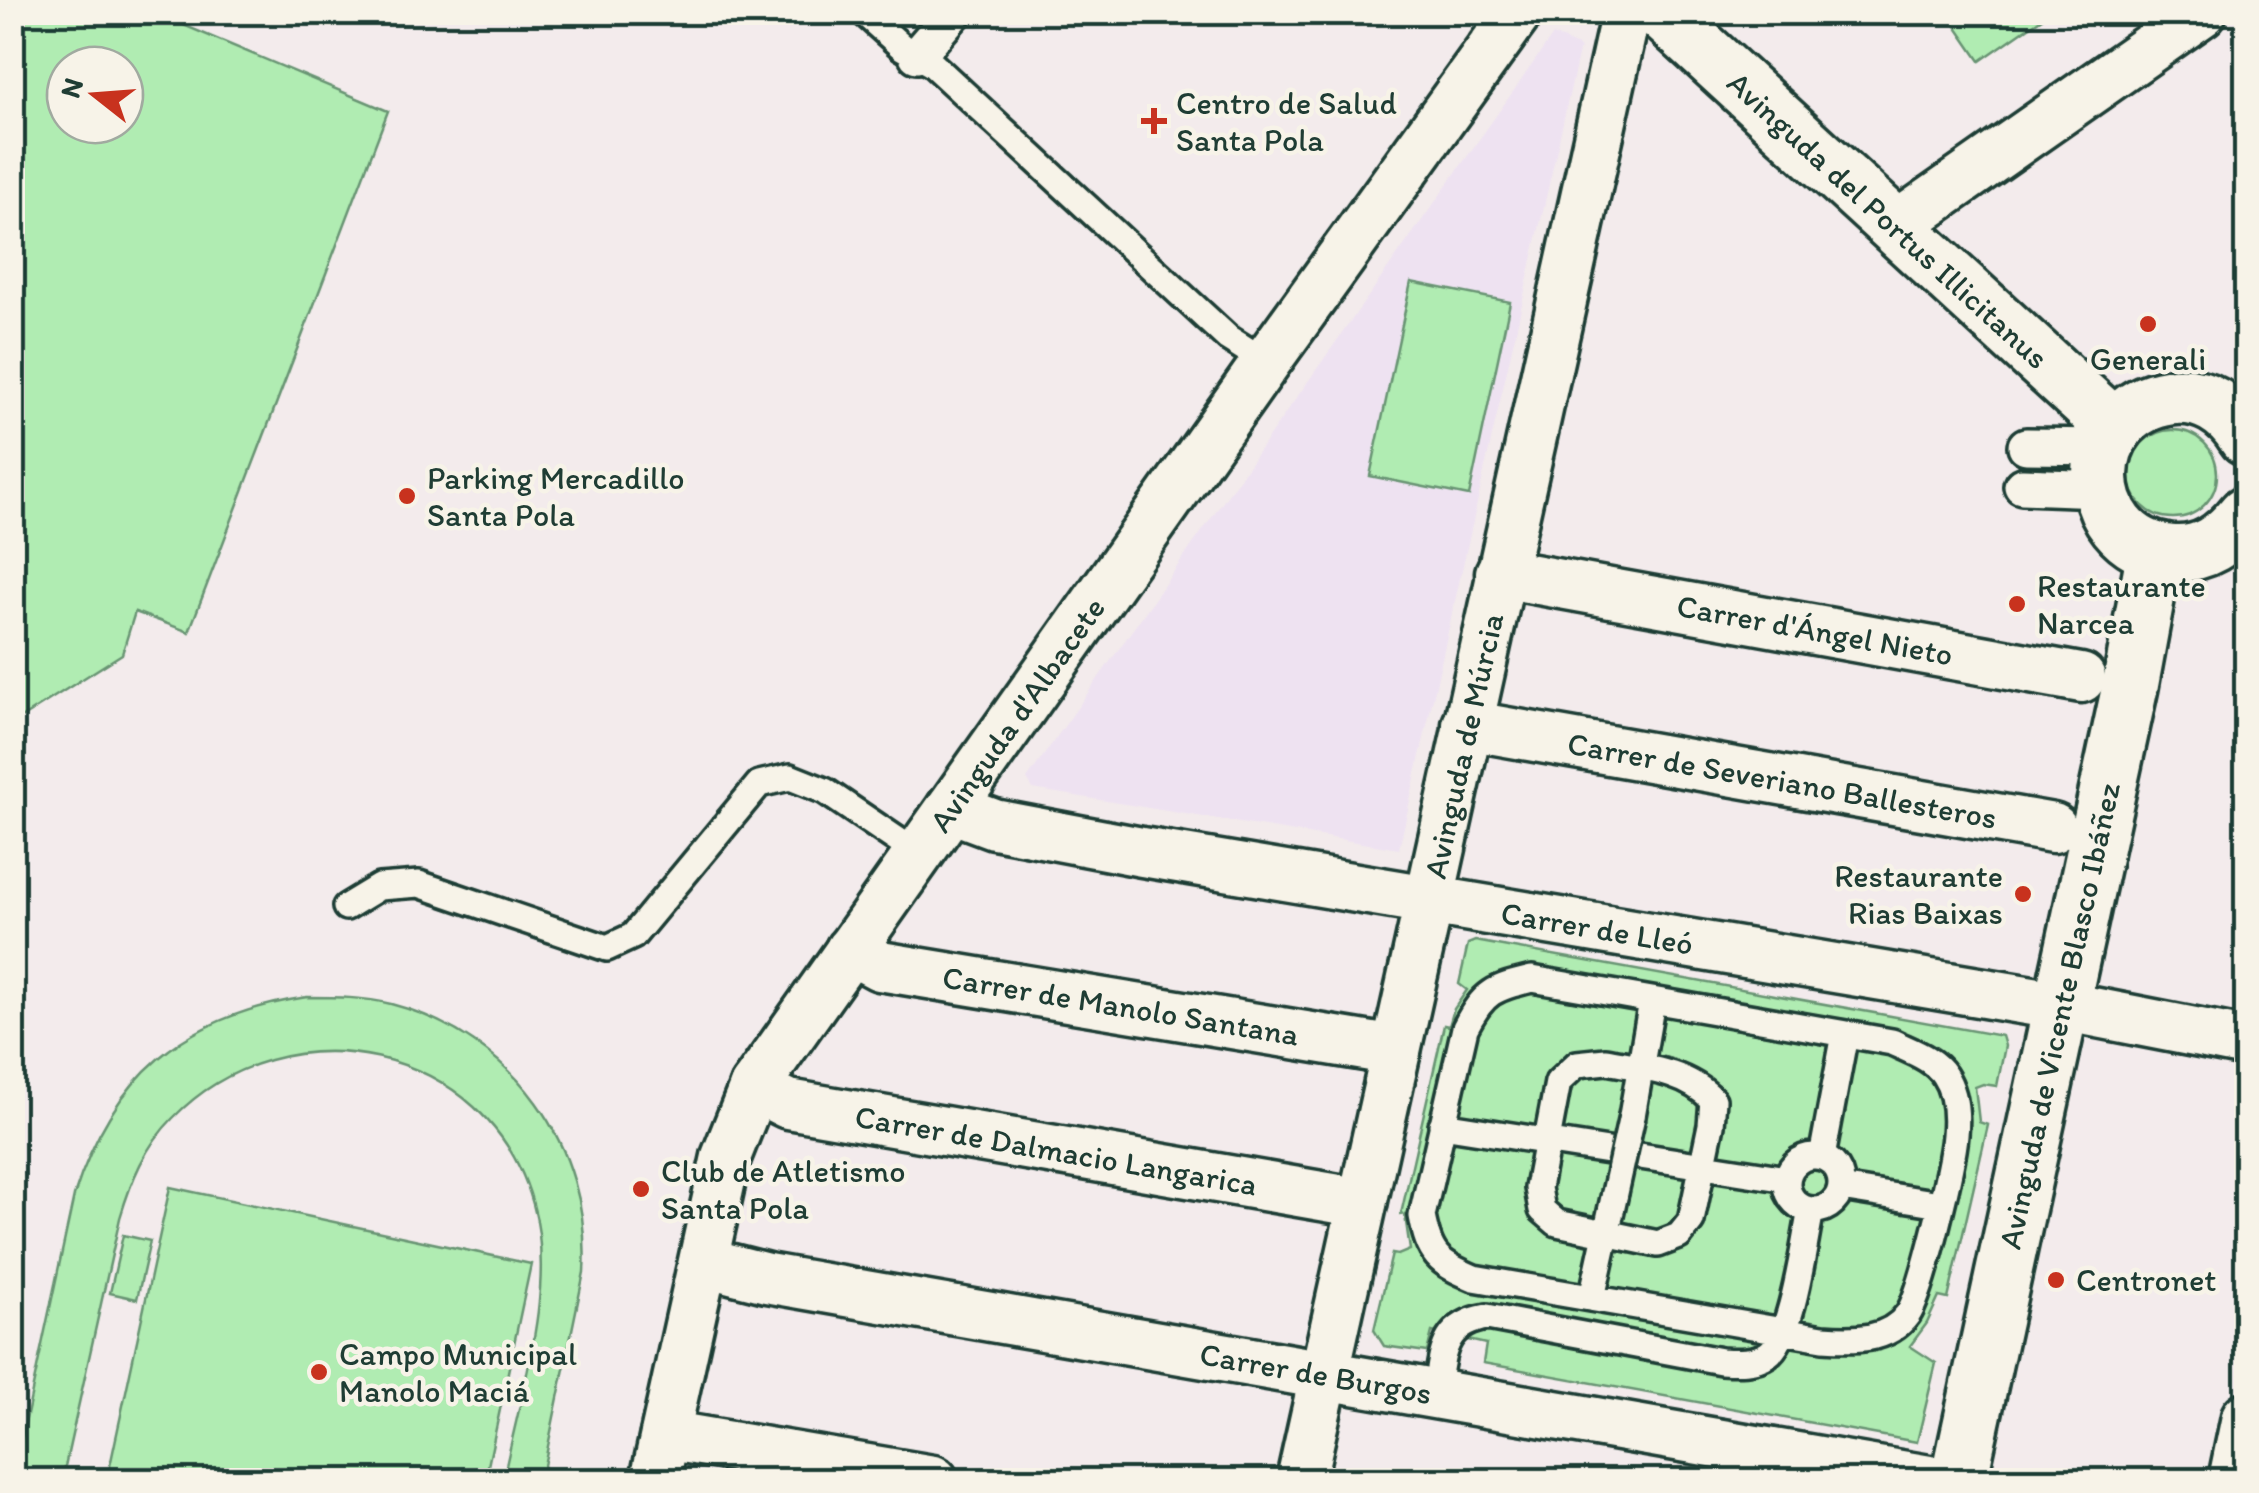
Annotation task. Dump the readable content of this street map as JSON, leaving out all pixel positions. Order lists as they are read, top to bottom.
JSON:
{
  "streets": {
    "street": [
      "Avinguda del Portus Illicitanus",
      "Carrer d'Ángel Nieto",
      "Avinguda d'Albacete",
      "Avinguda de Múrcia",
      "Carrer de Severiano Ballesteros",
      "Carrer de Lleó",
      "Carrer de Manolo Santana",
      "Avinguda de Vicente Blasco Ibáñez",
      "Carrer de Dalmacio Langarica",
      "Carrer de Burgos"
    ]
  },
  "crossings": [
    ["Avinguda del Portus Illicitanus", "Avinguda de Vicente Blasco Ibáñez"],
    ["Carrer d'Ángel Nieto", "Avinguda de Múrcia"],
    ["Carrer d'Ángel Nieto", "Avinguda de Vicente Blasco Ibáñez"],
    ["Avinguda d'Albacete", "Carrer de Lleó"],
    ["Avinguda d'Albacete", "Carrer de Manolo Santana"],
    ["Avinguda d'Albacete", "Carrer de Dalmacio Langarica"],
    ["Avinguda d'Albacete", "Carrer de Burgos"],
    ["Avinguda de Múrcia", "Carrer de Severiano Ballesteros"],
    ["Avinguda de Múrcia", "Carrer de Lleó"],
    ["Avinguda de Múrcia", "Carrer de Manolo Santana"],
    ["Avinguda de Múrcia", "Carrer de Dalmacio Langarica"],
    ["Avinguda de Múrcia", "Carrer de Burgos"],
    ["Carrer de Severiano Ballesteros", "Avinguda de Vicente Blasco Ibáñez"],
    ["Carrer de Lleó", "Avinguda de Vicente Blasco Ibáñez"]
  ],
  "places": {
    "health": ["Centro de Salud Santa Pola"],
    "other": [
      "Generali",
      "Parking Mercadillo Santa Pola",
      "Restaurante Narcea",
      "Restaurante Rias Baixas",
      "Club de Atletismo Santa Pola",
      "Centronet",
      "Campo Municipal Manolo Maciá"
    ]
  },
  "north": "left"
}
